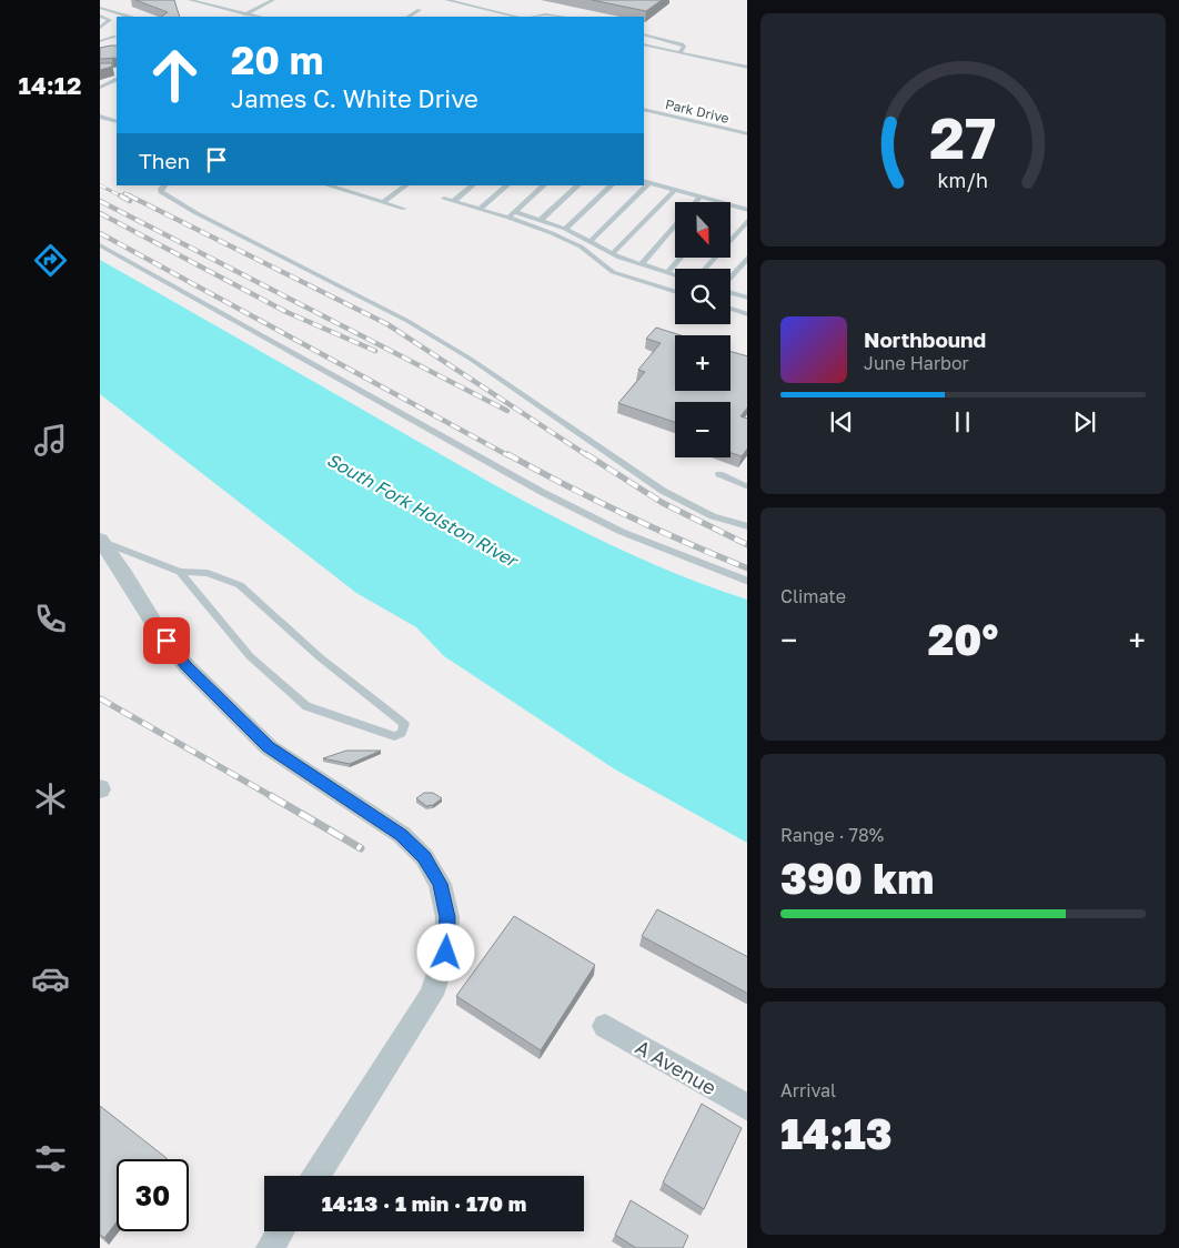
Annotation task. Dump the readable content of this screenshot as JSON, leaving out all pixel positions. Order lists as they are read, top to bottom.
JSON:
{
  "streets": {
    "street": ["A Avenue"],
    "lane": ["Park Drive"]
  },
  "water": ["South Fork Holston River"],
  "north": "bottom",
  "page": {
    "tabs": "14:12",
    "turn": ["20 m", "James C. White Drive"],
    "then": "Then",
    "map_buttons": ["+", "−"],
    "song": ["Northbound", "June Harbor"],
    "tile": [
      "Climate",
      ["Range · 78%", "390 km"],
      ["Arrival", "14:13"]
    ],
    "heat": ["−", "20°", "+"],
    "limit": "30",
    "trip": "14:13 · 1 min · 170 m",
    "gauge": ["27", "km/h"]
  }
}
